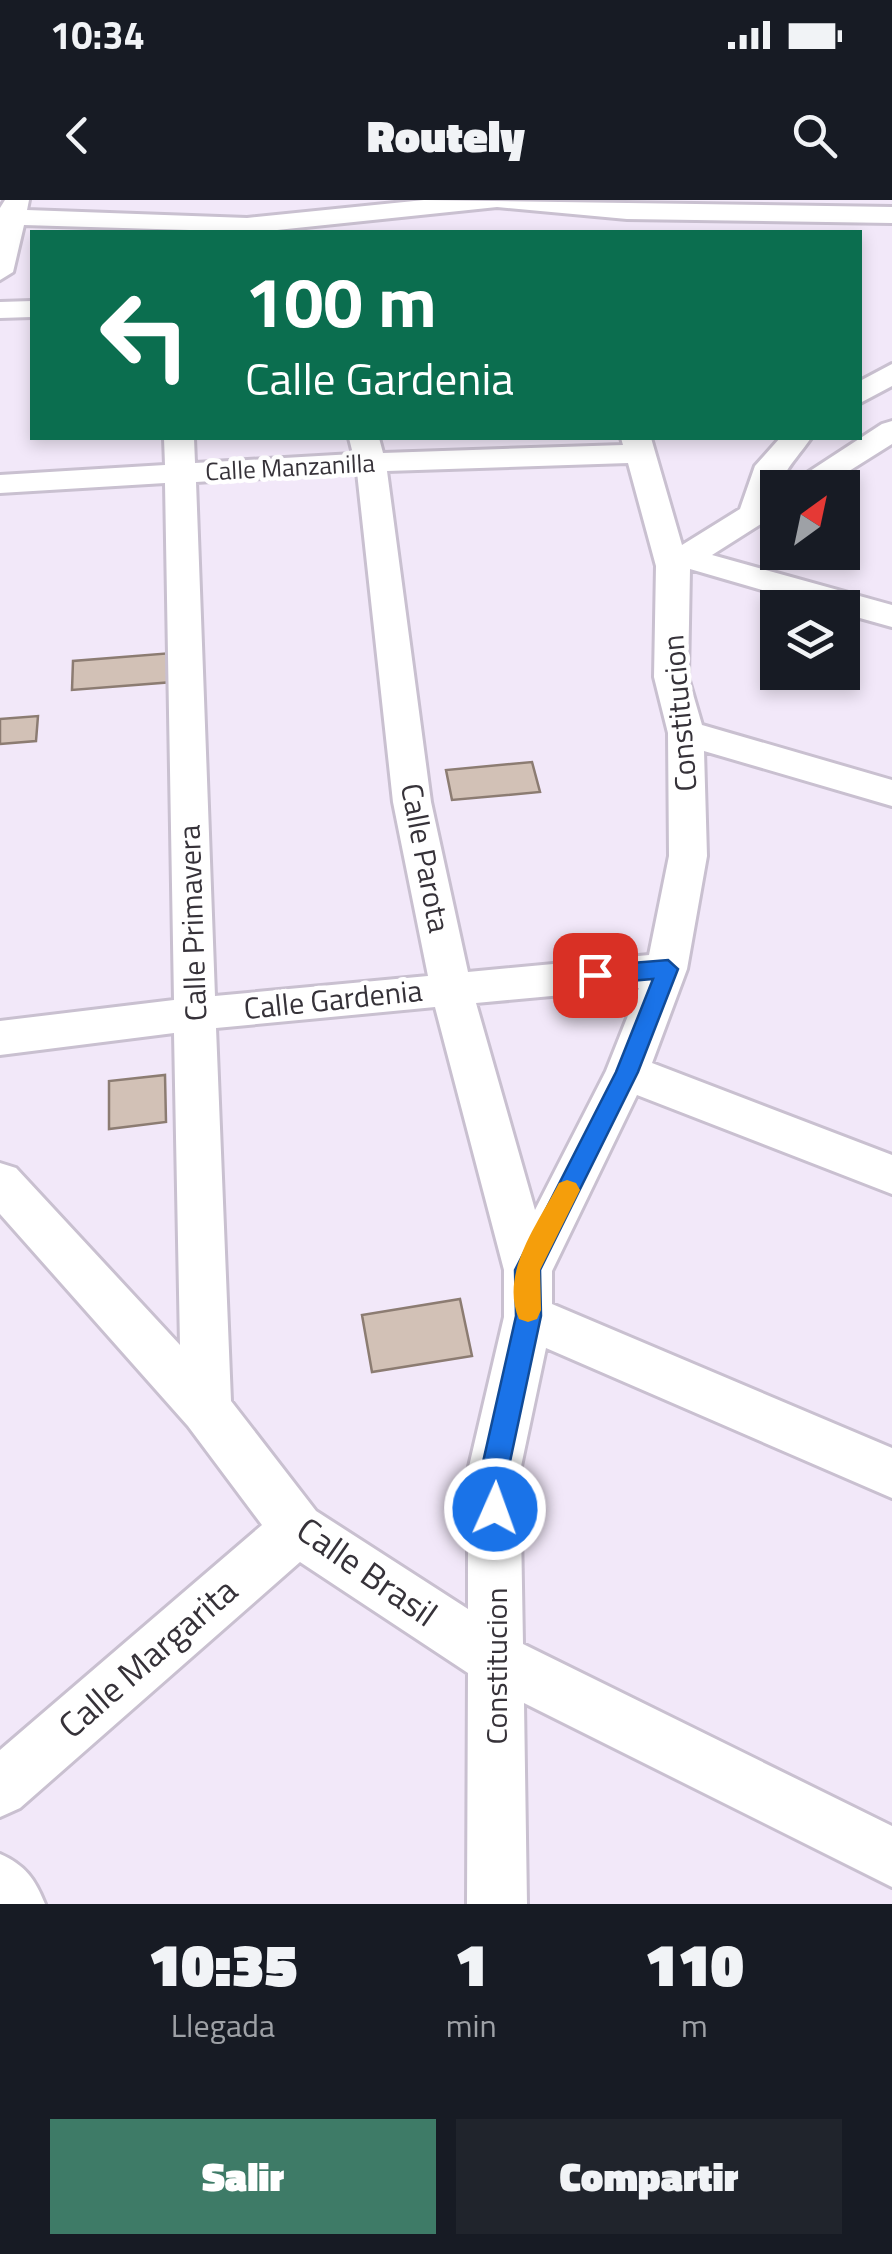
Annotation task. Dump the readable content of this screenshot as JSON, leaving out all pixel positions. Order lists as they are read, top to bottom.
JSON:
{
  "streets": {
    "street": [
      "Calle Manzanilla",
      "Constitucion",
      "Calle Parota",
      "Calle Primavera",
      "Calle Gardenia",
      "Calle Brasil",
      "Calle Margarita"
    ]
  },
  "crossings": [
    ["Calle Manzanilla", "Constitucion"],
    ["Calle Manzanilla", "Calle Parota"],
    ["Calle Manzanilla", "Calle Primavera"],
    ["Constitucion", "Calle Parota"],
    ["Constitucion", "Calle Gardenia"],
    ["Constitucion", "Calle Brasil"],
    ["Calle Parota", "Calle Gardenia"],
    ["Calle Primavera", "Calle Gardenia"],
    ["Calle Primavera", "Calle Brasil"],
    ["Calle Brasil", "Calle Margarita"]
  ],
  "north": "top right",
  "page": {
    "status": "10:34",
    "header": "Routely",
    "turn": ["100 m", "Calle Gardenia"],
    "eta": [
      "10:35",
      "Llegada",
      "1",
      "min",
      "110",
      "m"
    ],
    "buttons": ["Salir", "Compartir"]
  }
}
